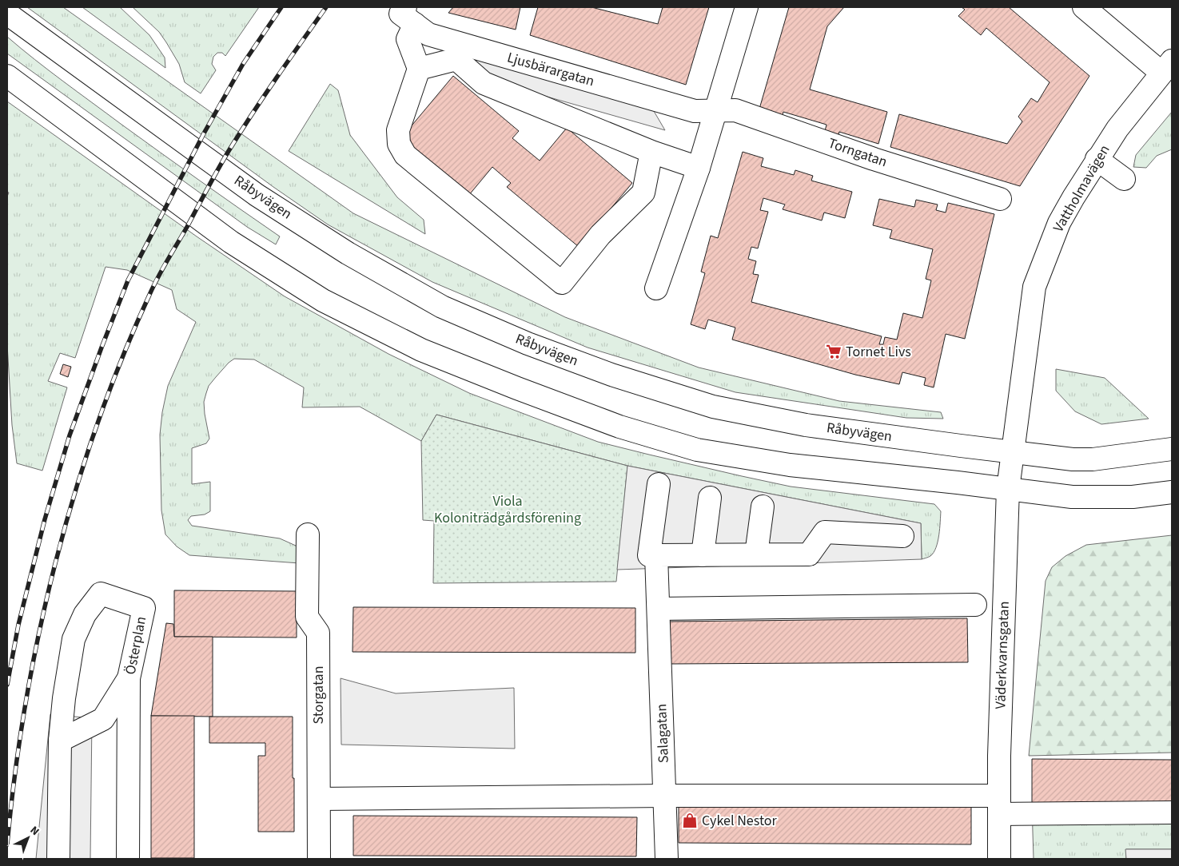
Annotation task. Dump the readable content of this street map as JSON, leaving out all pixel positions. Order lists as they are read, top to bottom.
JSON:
{
  "streets": {
    "street": [
      "Ljusbärargatan",
      "Torngatan",
      "Vattholmavägen",
      "Råbyvägen",
      "Österplan",
      "Väderkvarnsgatan",
      "Storgatan",
      "Salagatan"
    ]
  },
  "crossings": [
    ["Ljusbärargatan", "Torngatan"],
    ["Vattholmavägen", "Råbyvägen"],
    ["Vattholmavägen", "Väderkvarnsgatan"],
    ["Råbyvägen", "Väderkvarnsgatan"]
  ],
  "parks": ["Viola Koloniträdgårdsförening"],
  "places": {
    "supermarket": ["Tornet Livs"],
    "shop": ["Cykel Nestor"]
  },
  "north": "top right"
}
